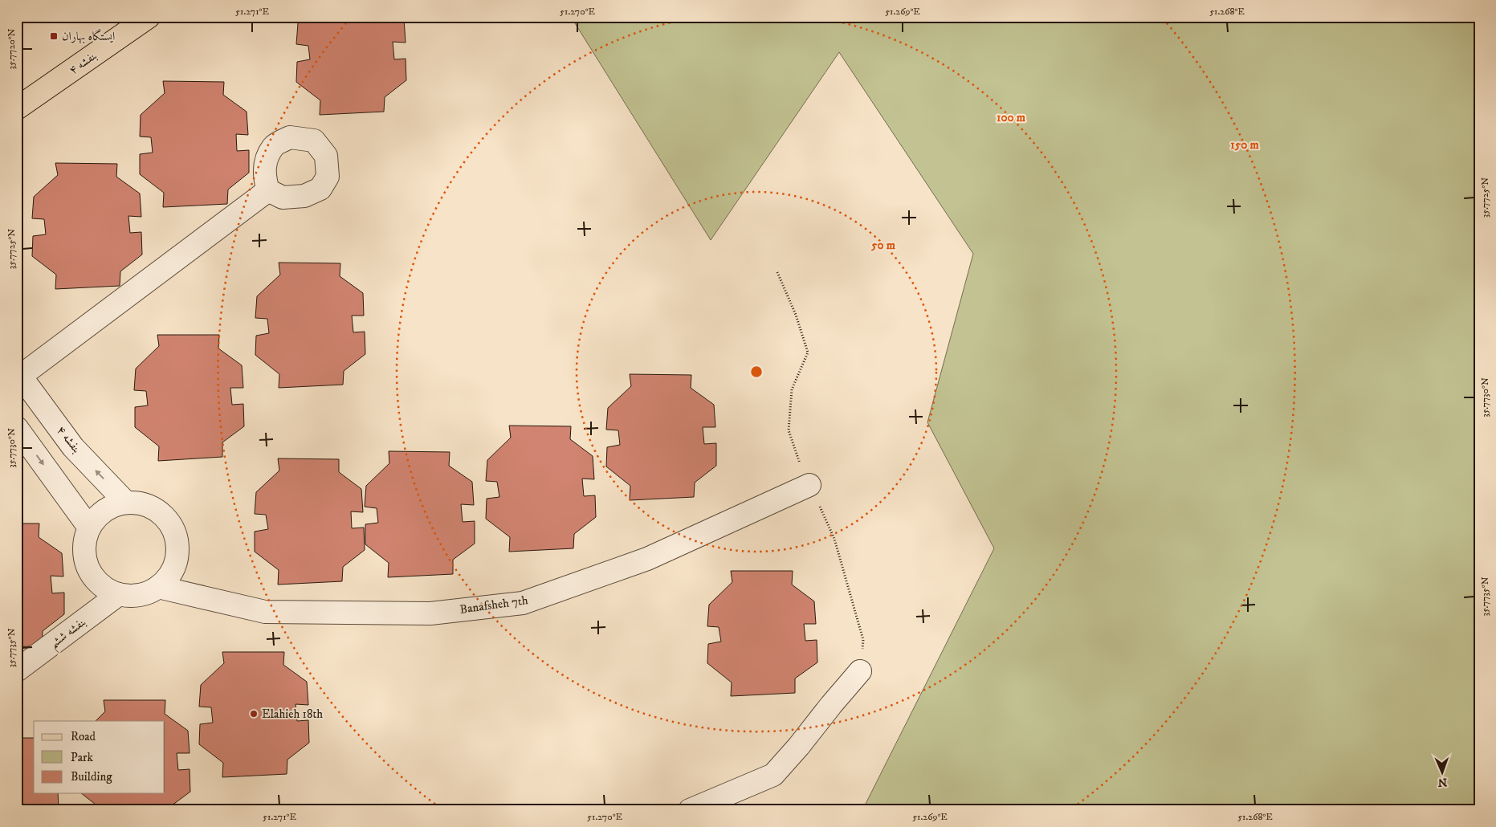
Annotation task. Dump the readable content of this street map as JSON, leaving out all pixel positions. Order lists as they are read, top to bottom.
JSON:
{
  "streets": {
    "main road": ["بنفشه ۴"],
    "street": ["Banafsheh 7th", "بنفشه ششم"]
  },
  "crossings": [
    ["بنفشه ۴", "Banafsheh 7th"],
    ["بنفشه ۴", "بنفشه ششم"],
    ["Banafsheh 7th", "بنفشه ششم"]
  ],
  "one_way": ["بنفشه ۴"],
  "places": {
    "transit": ["ایستگاه بهاران"],
    "other": ["Elahieh 18th"]
  },
  "legend": ["Road", "Park", "Building"],
  "north": "bottom",
  "coordinates": [
    "51.271°E",
    "51.270°E",
    "51.269°E",
    "51.268°E",
    "35.7720°N",
    "35.7725°N",
    "35.7730°N",
    "35.7735°N"
  ],
  "rings": ["100 m", "150 m", "50 m"]
}
